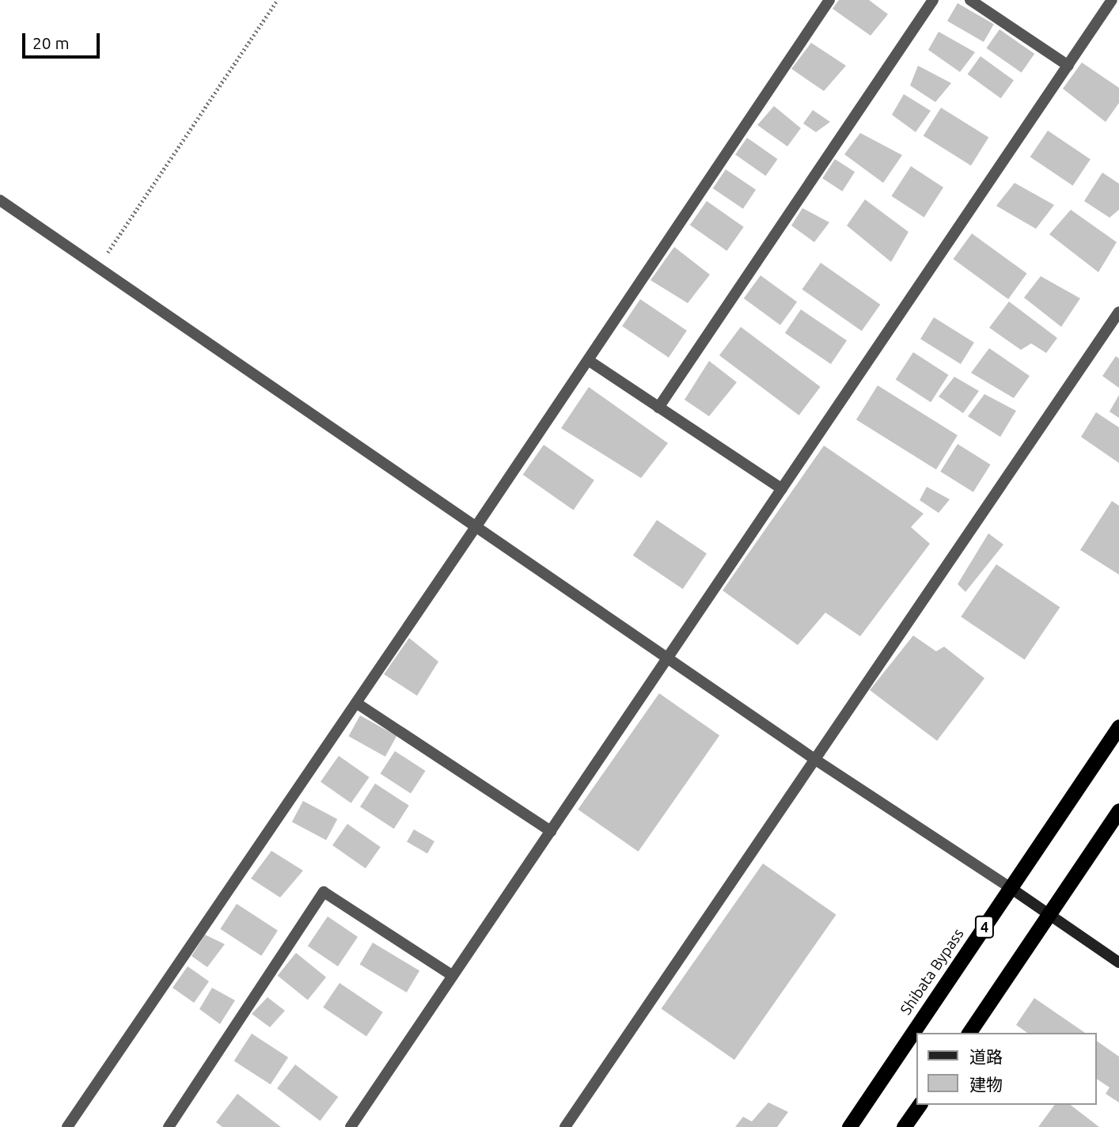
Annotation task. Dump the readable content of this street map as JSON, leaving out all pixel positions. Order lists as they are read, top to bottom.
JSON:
{
  "streets": {
    "highway": ["4", "Shibata Bypass"]
  },
  "legend": ["道路", "建物"],
  "scale_bar": "20 m"
}
